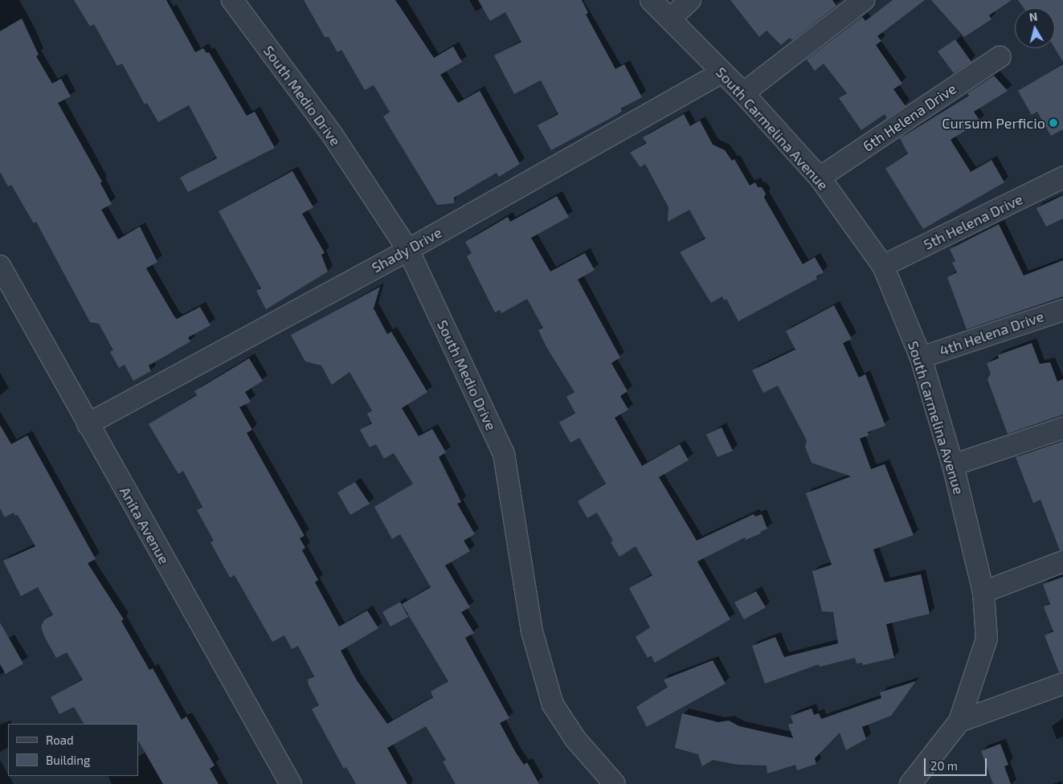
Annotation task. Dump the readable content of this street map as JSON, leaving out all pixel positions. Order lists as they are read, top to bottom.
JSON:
{
  "streets": {
    "street": [
      "South Medio Drive",
      "6th Helena Drive",
      "South Carmelina Avenue",
      "5th Helena Drive",
      "Shady Drive",
      "4th Helena Drive",
      "Anita Avenue"
    ]
  },
  "crossings": [
    ["South Medio Drive", "Shady Drive"],
    ["6th Helena Drive", "South Carmelina Avenue"],
    ["South Carmelina Avenue", "5th Helena Drive"],
    ["South Carmelina Avenue", "Shady Drive"],
    ["South Carmelina Avenue", "4th Helena Drive"],
    ["Shady Drive", "Anita Avenue"]
  ],
  "places": ["Cursum Perficio"],
  "legend": ["Road", "Building"],
  "scale_bar": "20 m",
  "north": "top"
}
